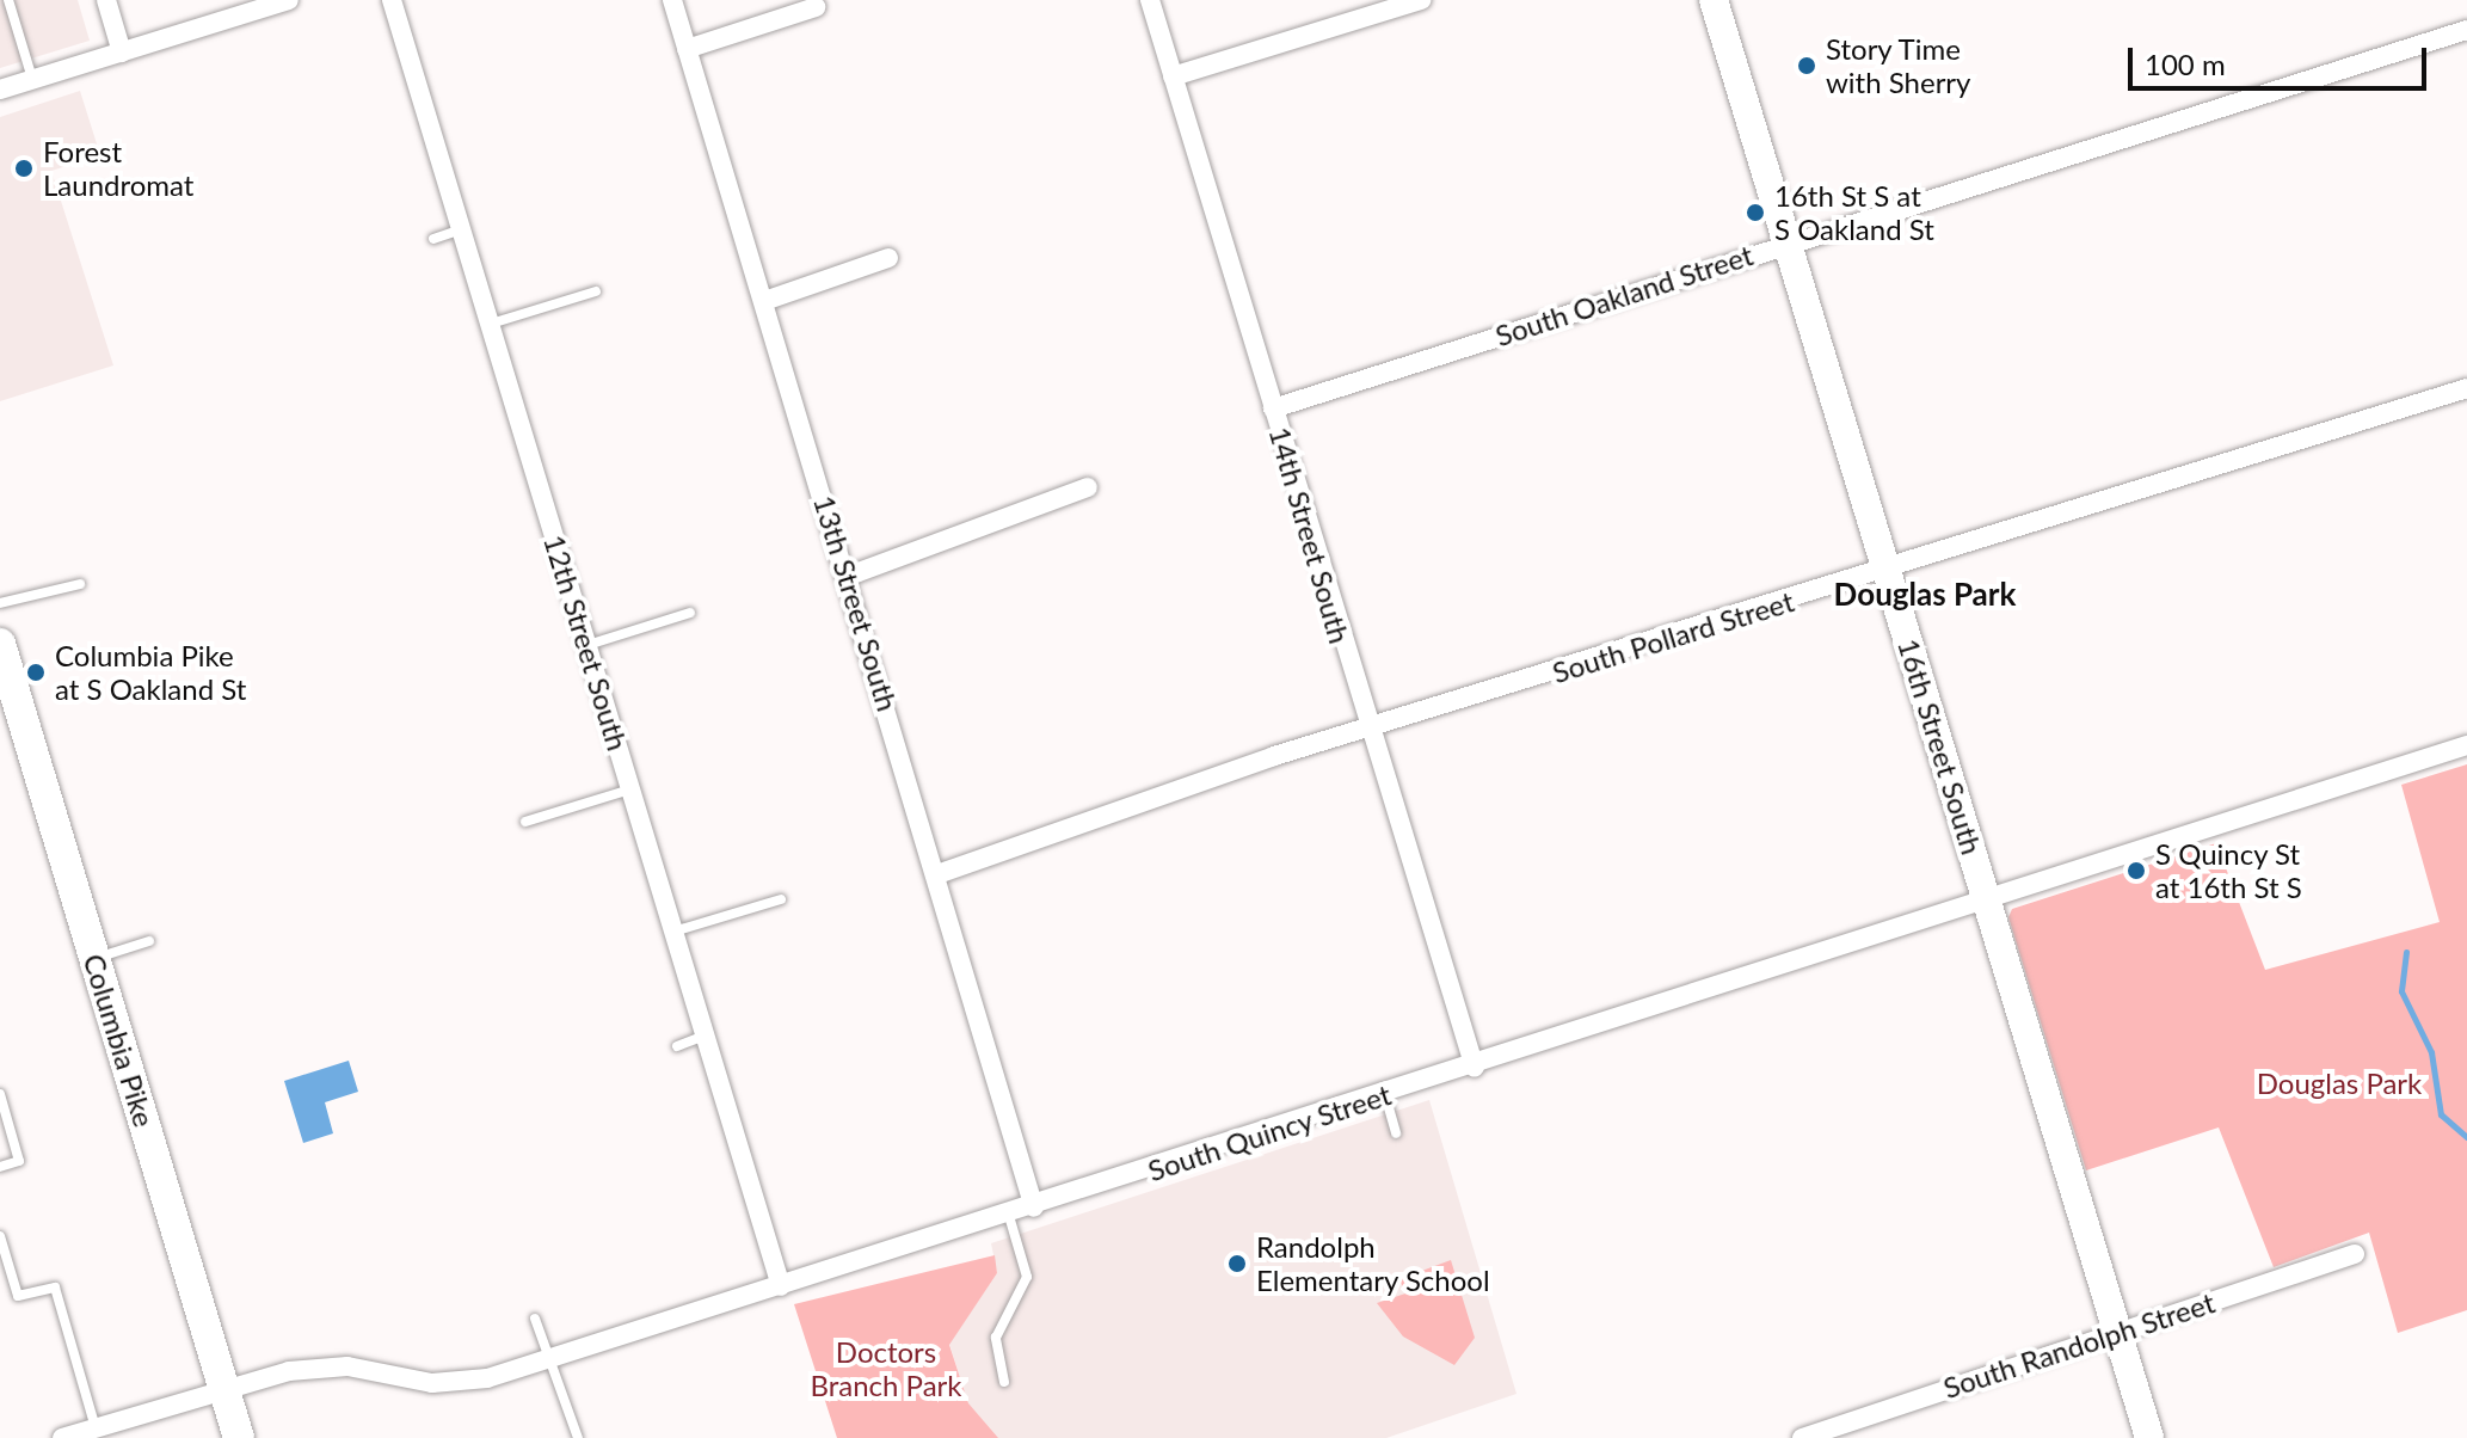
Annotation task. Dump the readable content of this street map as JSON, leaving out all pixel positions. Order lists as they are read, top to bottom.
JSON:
{
  "streets": {
    "main road": ["Columbia Pike"],
    "street": [
      "South Oakland Street",
      "14th Street South",
      "13th Street South",
      "South Pollard Street",
      "12th Street South",
      "16th Street South",
      "South Quincy Street",
      "South Randolph Street"
    ]
  },
  "crossings": [
    ["South Oakland Street", "14th Street South"],
    ["South Oakland Street", "16th Street South"],
    ["14th Street South", "South Pollard Street"],
    ["14th Street South", "South Quincy Street"],
    ["13th Street South", "South Pollard Street"],
    ["13th Street South", "South Quincy Street"],
    ["South Pollard Street", "16th Street South"],
    ["12th Street South", "South Quincy Street"],
    ["16th Street South", "South Quincy Street"],
    ["16th Street South", "South Randolph Street"],
    ["Columbia Pike", "South Quincy Street"]
  ],
  "districts": ["Douglas Park"],
  "parks": ["Douglas Park", "Doctors Branch Park"],
  "places": [
    "Story Time with Sherry",
    "Forest Laundromat",
    "16th St S at S Oakland St",
    "Columbia Pike at S Oakland St",
    "S Quincy St at 16th St S",
    "Randolph Elementary School"
  ],
  "scale_bar": "100 m"
}
